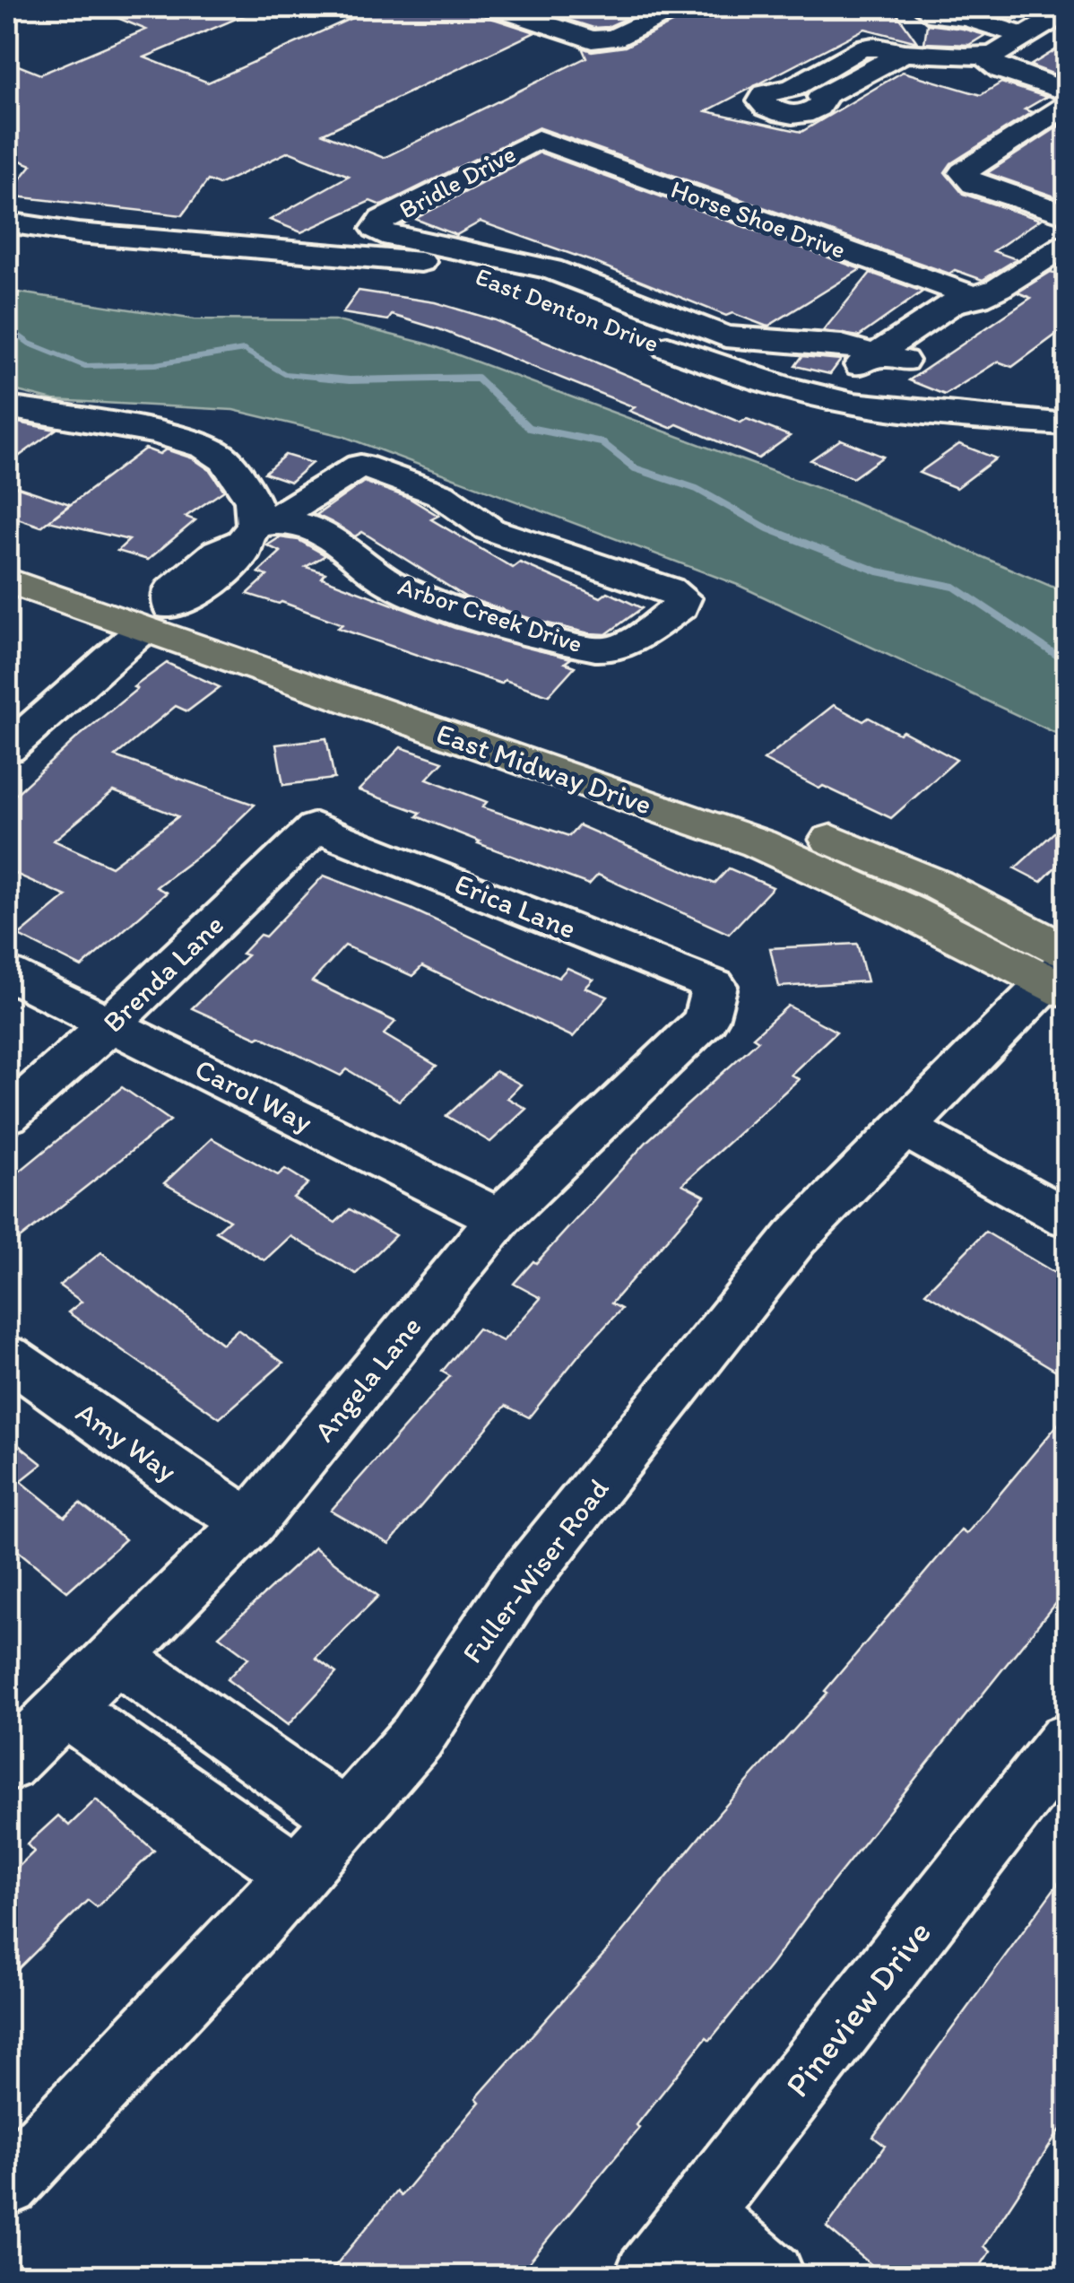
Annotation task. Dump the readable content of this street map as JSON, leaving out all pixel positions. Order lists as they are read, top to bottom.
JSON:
{
  "streets": {
    "main road": ["East Midway Drive"],
    "street": [
      "Bridle Drive",
      "Horse Shoe Drive",
      "East Denton Drive",
      "Arbor Creek Drive",
      "Erica Lane",
      "Brenda Lane",
      "Carol Way",
      "Angela Lane",
      "Amy Way",
      "Fuller-Wiser Road",
      "Pineview Drive"
    ]
  },
  "crossings": [
    ["Bridle Drive", "Horse Shoe Drive"],
    ["East Midway Drive", "Fuller-Wiser Road"],
    ["Erica Lane", "Brenda Lane"],
    ["Erica Lane", "Angela Lane"],
    ["Brenda Lane", "Carol Way"],
    ["Carol Way", "Angela Lane"],
    ["Angela Lane", "Amy Way"]
  ]
}
